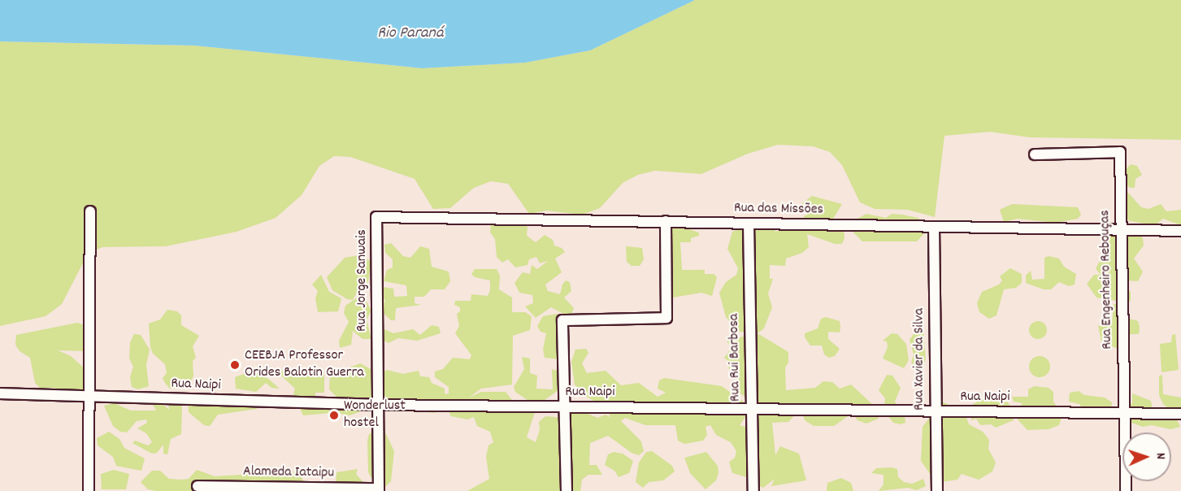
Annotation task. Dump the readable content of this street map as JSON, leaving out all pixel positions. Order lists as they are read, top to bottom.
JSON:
{
  "streets": {
    "street": [
      "Rua das Missões",
      "Rua Engenheiro Rebouças",
      "Rua Jorge Sanwais",
      "Rua Rui Barbosa",
      "Rua Xavier da Silva",
      "Rua Naipi",
      "Alameda Iataipu"
    ]
  },
  "crossings": [
    ["Rua das Missões", "Rua Engenheiro Rebouças"],
    ["Rua das Missões", "Rua Jorge Sanwais"],
    ["Rua das Missões", "Rua Rui Barbosa"],
    ["Rua das Missões", "Rua Xavier da Silva"],
    ["Rua Engenheiro Rebouças", "Rua Naipi"],
    ["Rua Jorge Sanwais", "Rua Naipi"],
    ["Rua Jorge Sanwais", "Alameda Iataipu"],
    ["Rua Rui Barbosa", "Rua Naipi"],
    ["Rua Xavier da Silva", "Rua Naipi"]
  ],
  "water": ["Rio Paraná"],
  "places": ["CEEBJA Professor Orides Balotin Guerra", "Wonderlust hostel"],
  "north": "right"
}
